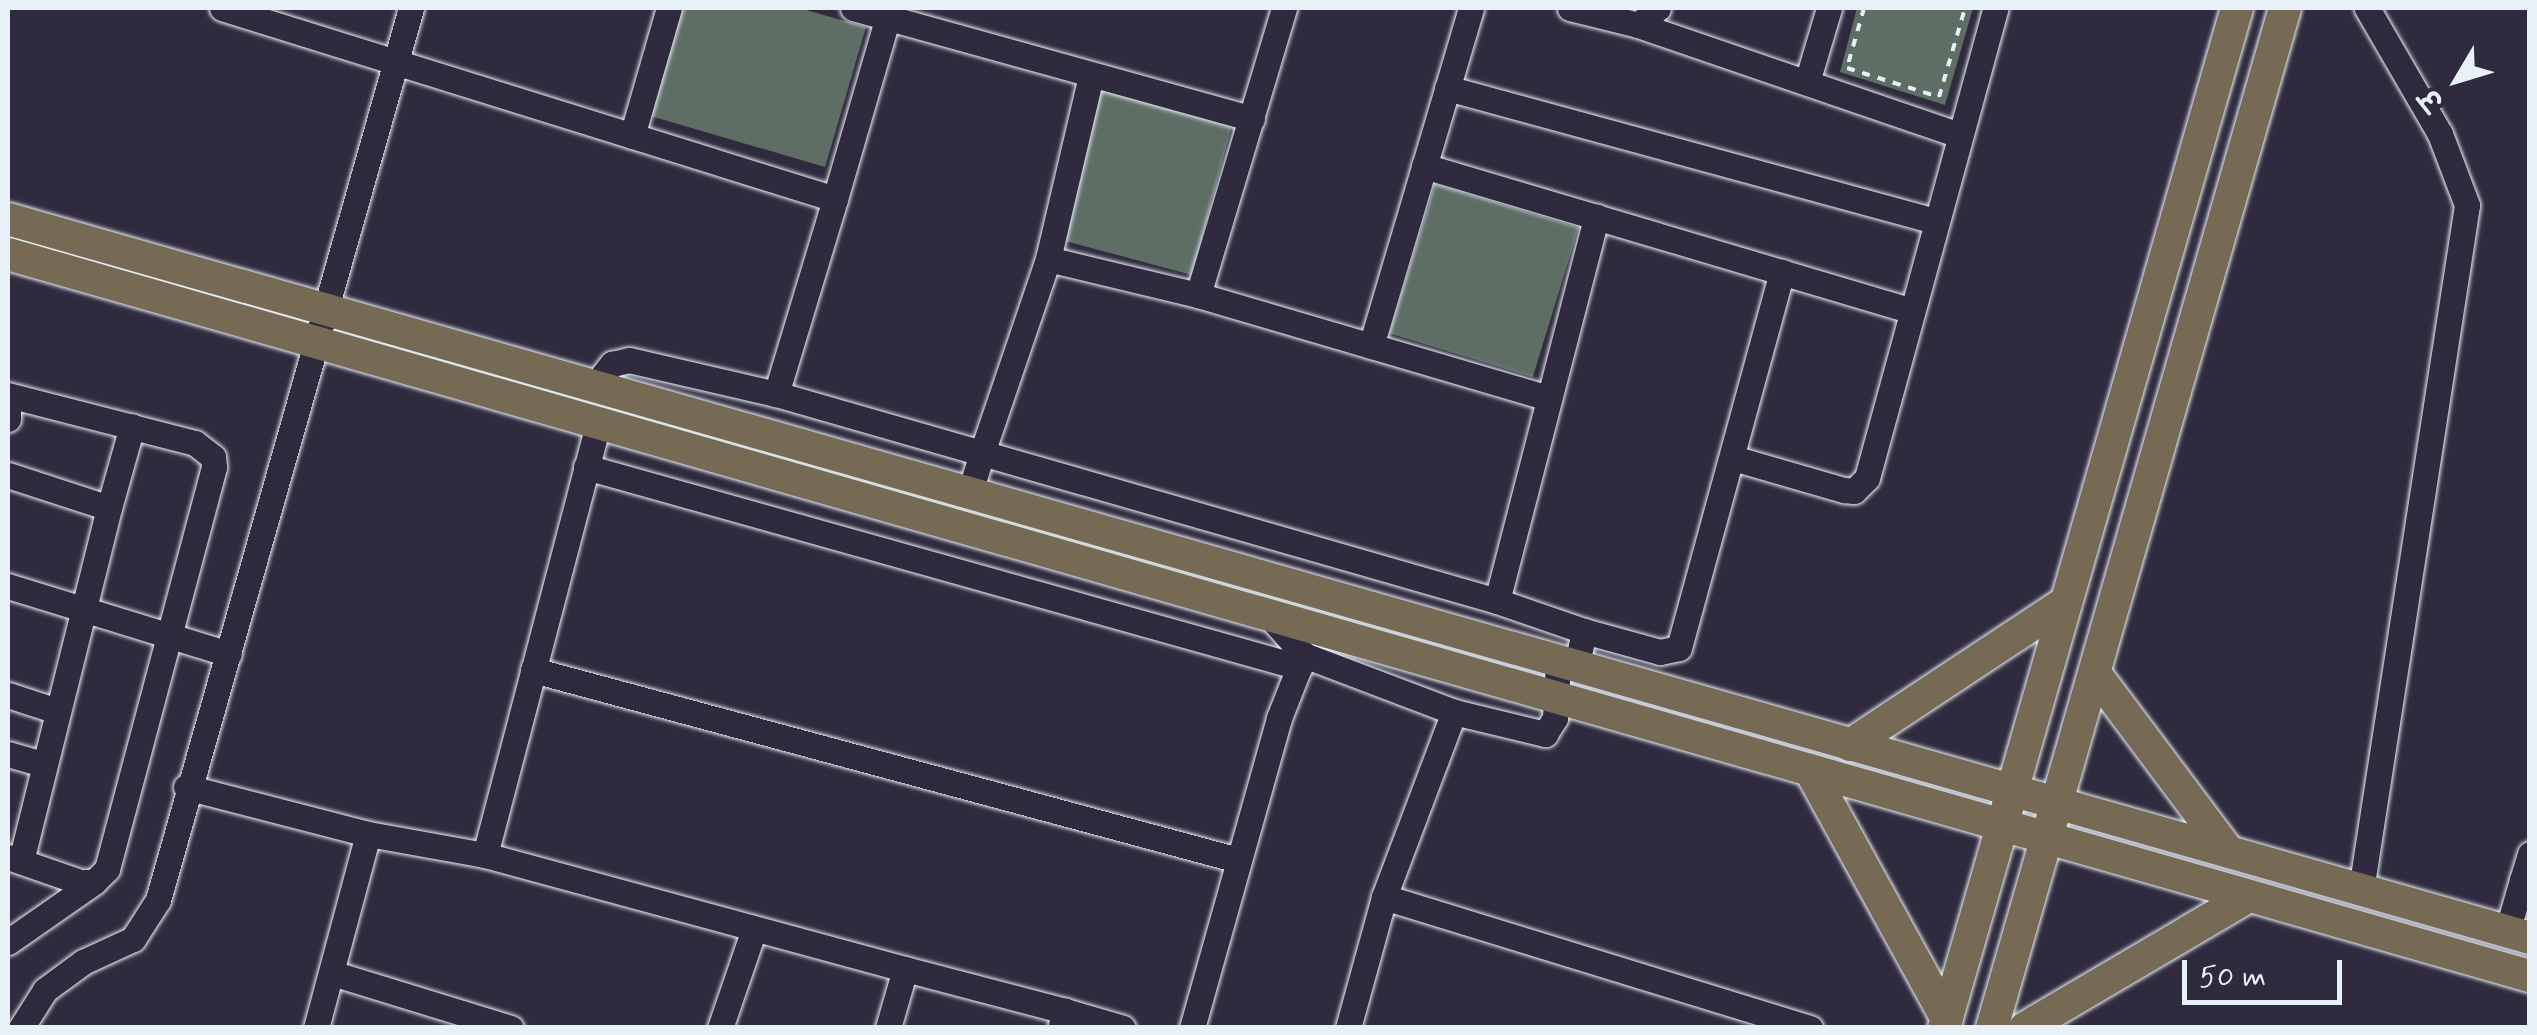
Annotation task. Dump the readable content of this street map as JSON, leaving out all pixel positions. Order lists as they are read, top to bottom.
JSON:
{
  "scale_bar": "50 m",
  "north": "bottom left"
}
